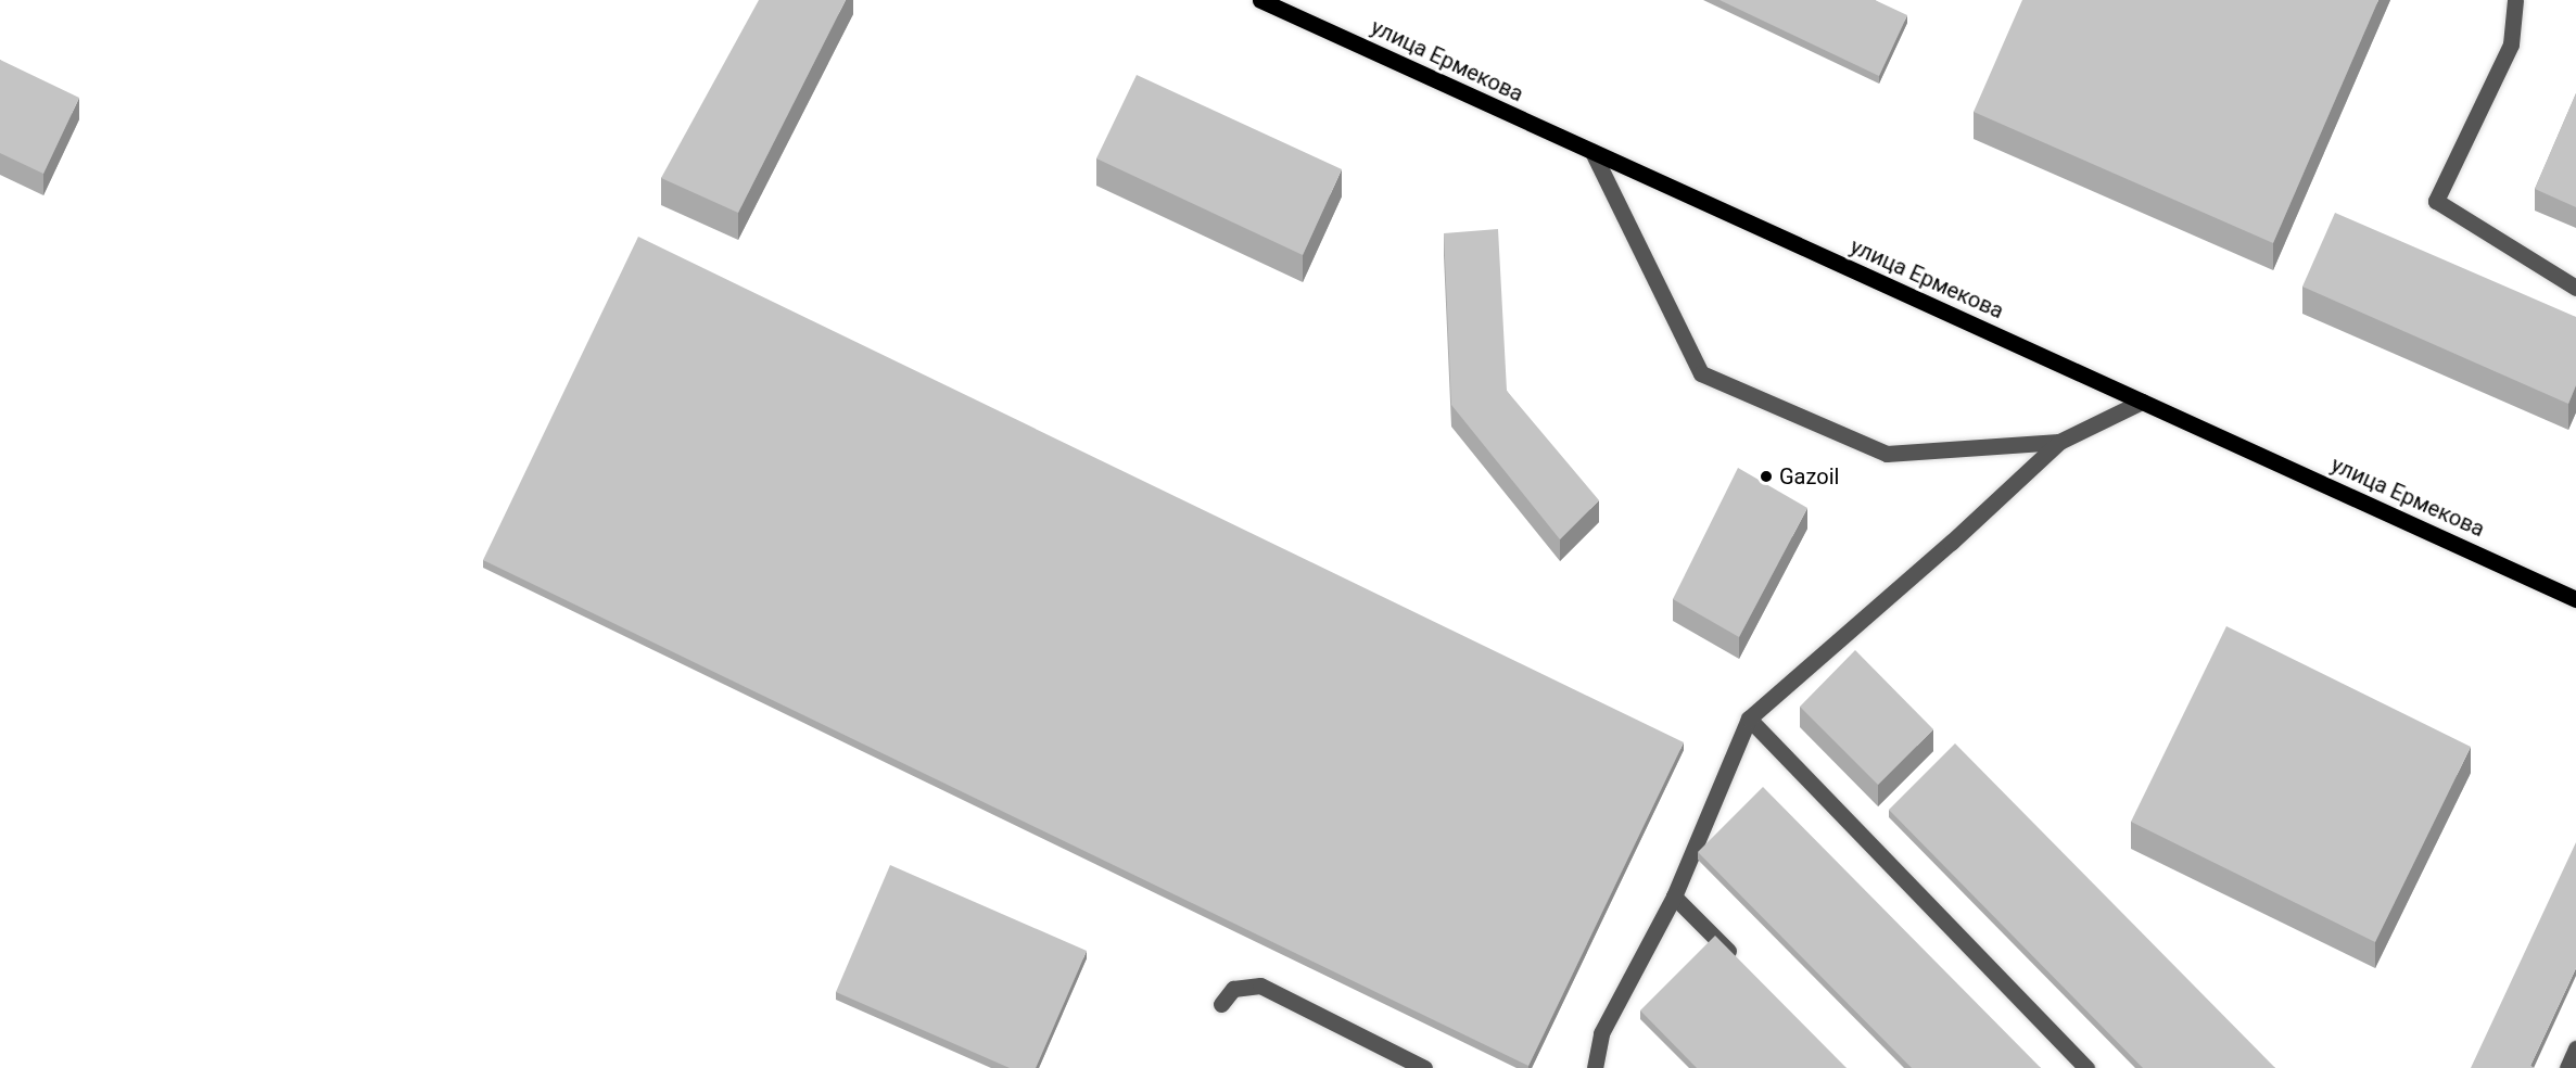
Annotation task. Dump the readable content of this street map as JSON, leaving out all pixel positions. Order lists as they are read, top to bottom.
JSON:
{
  "streets": {
    "main road": ["улица Ермекова"]
  },
  "places": ["Gazoil"]
}
